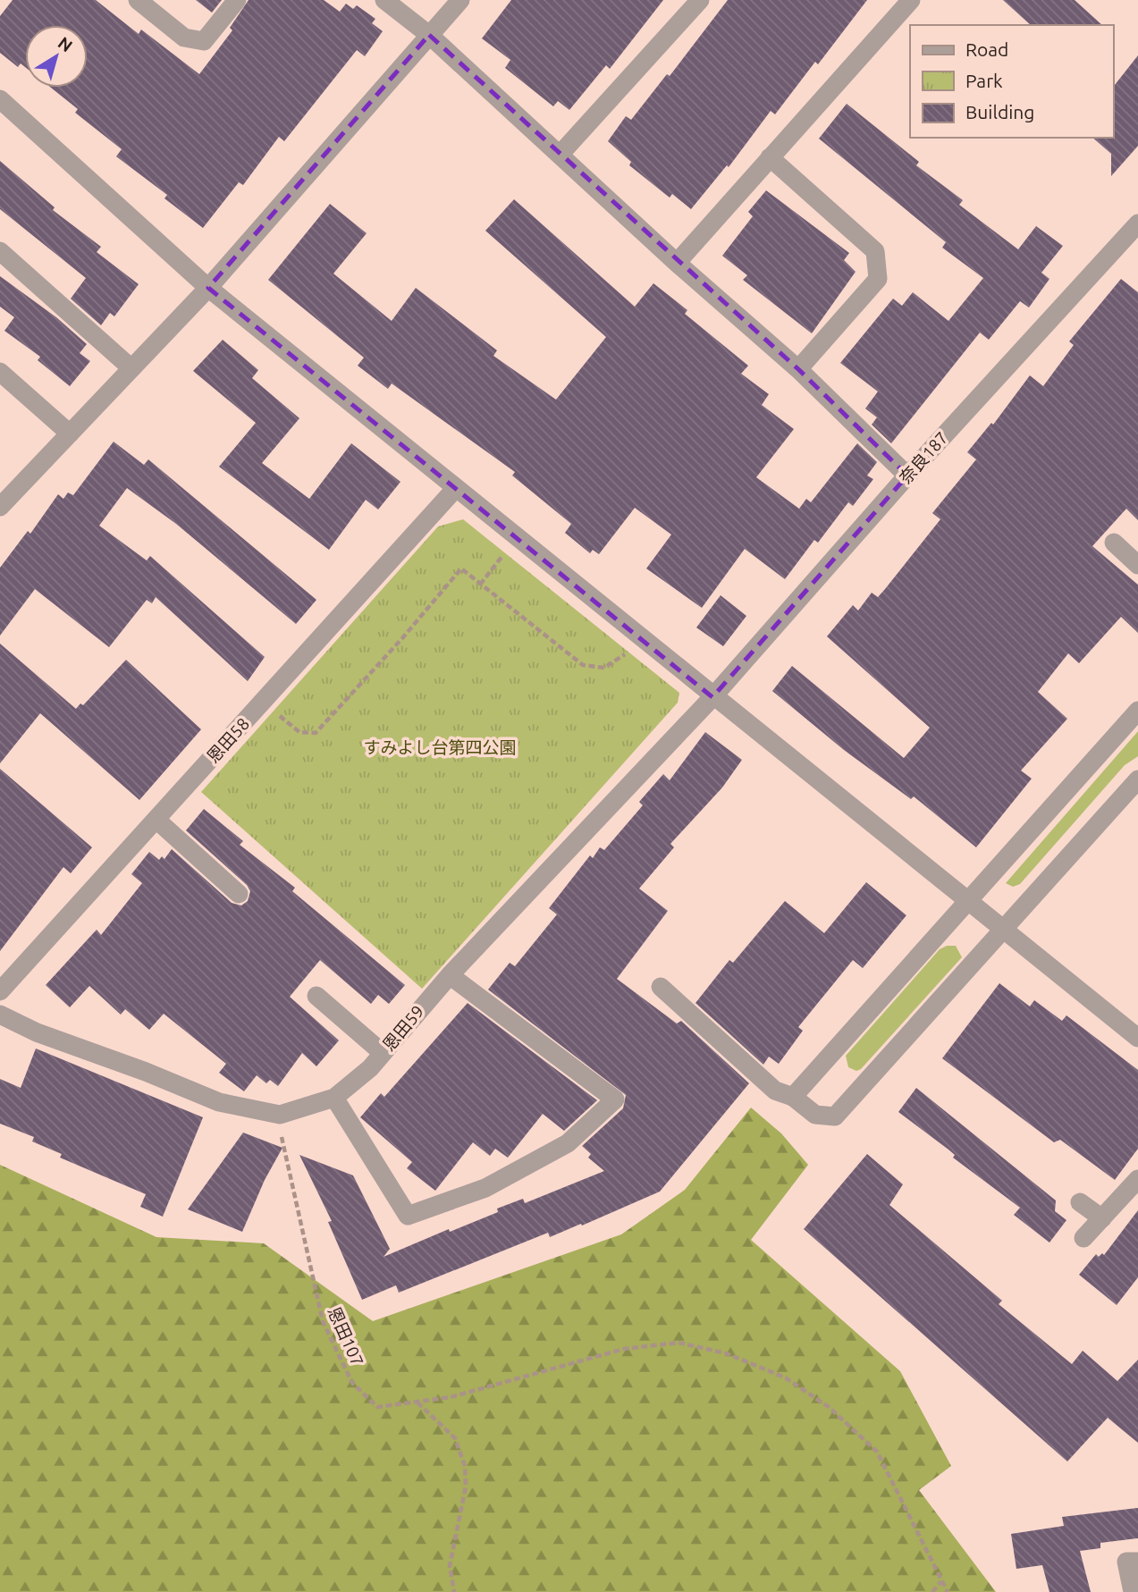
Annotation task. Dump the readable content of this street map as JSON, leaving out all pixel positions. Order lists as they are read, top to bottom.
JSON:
{
  "streets": {
    "street": ["奈良187", "恩田58", "恩田59"],
    "path": ["恩田107"]
  },
  "crossings": [
    ["奈良187", "恩田59"]
  ],
  "parks": ["すみよし台第四公園"],
  "legend": ["Road", "Park", "Building"],
  "north": "top right"
}
